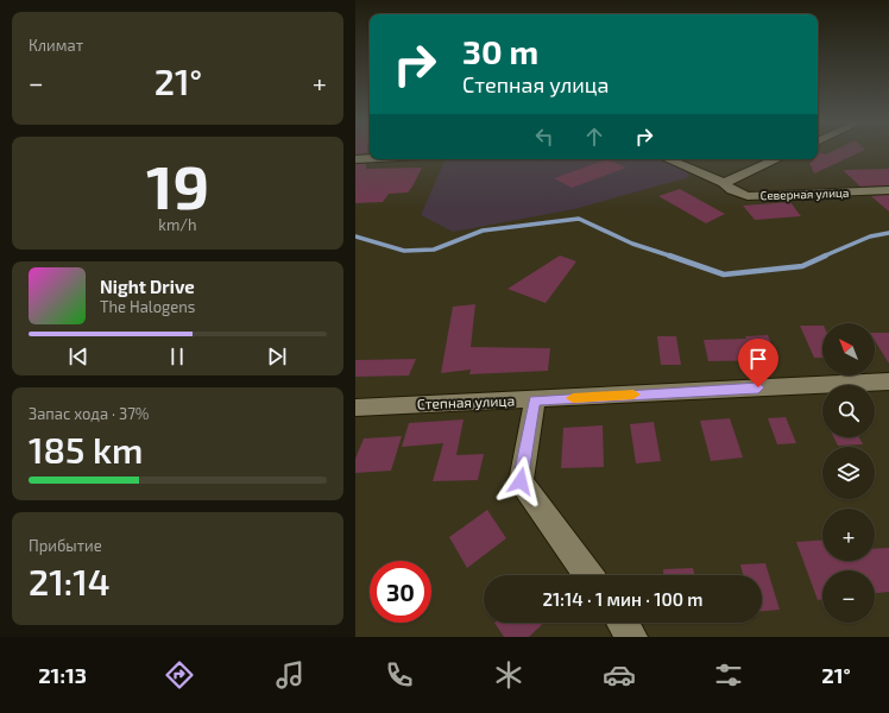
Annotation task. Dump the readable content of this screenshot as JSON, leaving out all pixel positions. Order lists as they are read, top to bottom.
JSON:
{
  "streets": {
    "street": ["Северная улица", "Степная улица"]
  },
  "north": "top left",
  "page": {
    "tile": [
      "Климат",
      ["19", "km/h"],
      ["Запас хода · 37%", "185 km"],
      ["Прибытие", "21:14"]
    ],
    "turn": ["30 m", "Степная улица"],
    "heat": ["−", "21°", "+"],
    "song": ["Night Drive", "The Halogens"],
    "map_buttons": ["+", "−"],
    "limit": "30",
    "trip": "21:14 · 1 мин · 100 m",
    "tabs": ["21:13", "21°"]
  }
}
